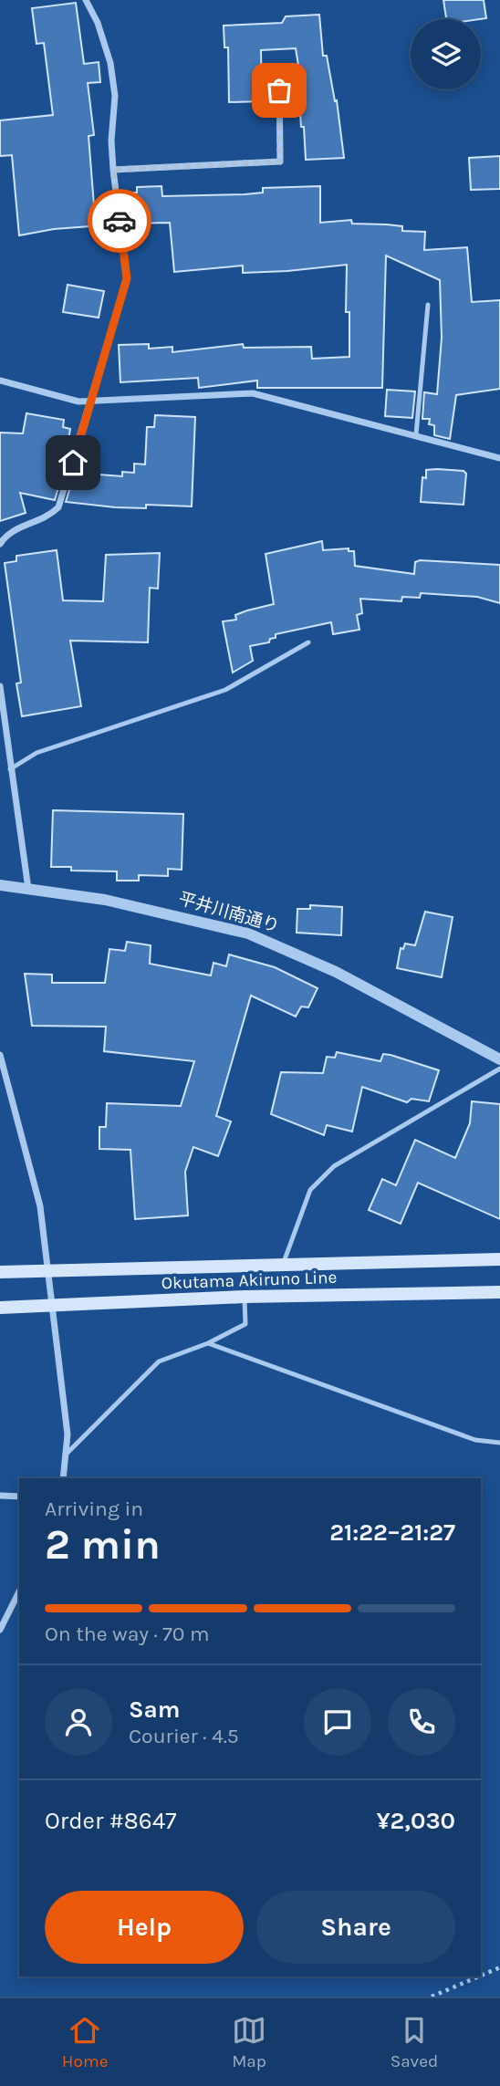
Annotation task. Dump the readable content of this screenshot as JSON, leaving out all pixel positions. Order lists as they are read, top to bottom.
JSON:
{
  "streets": {
    "main road": ["Okutama Akiruno Line"],
    "street": ["平井川南通り"]
  },
  "page": {
    "heading": ["2 min", "Arriving in", "21:22–21:27"],
    "panel": [
      "Sam",
      "Courier · 4.5",
      "Order #8647",
      "¥2,030"
    ],
    "bar": "On the way · 70 m",
    "buttons": ["Help", "Share"],
    "tabs": ["Home", "Map", "Saved"]
  }
}
